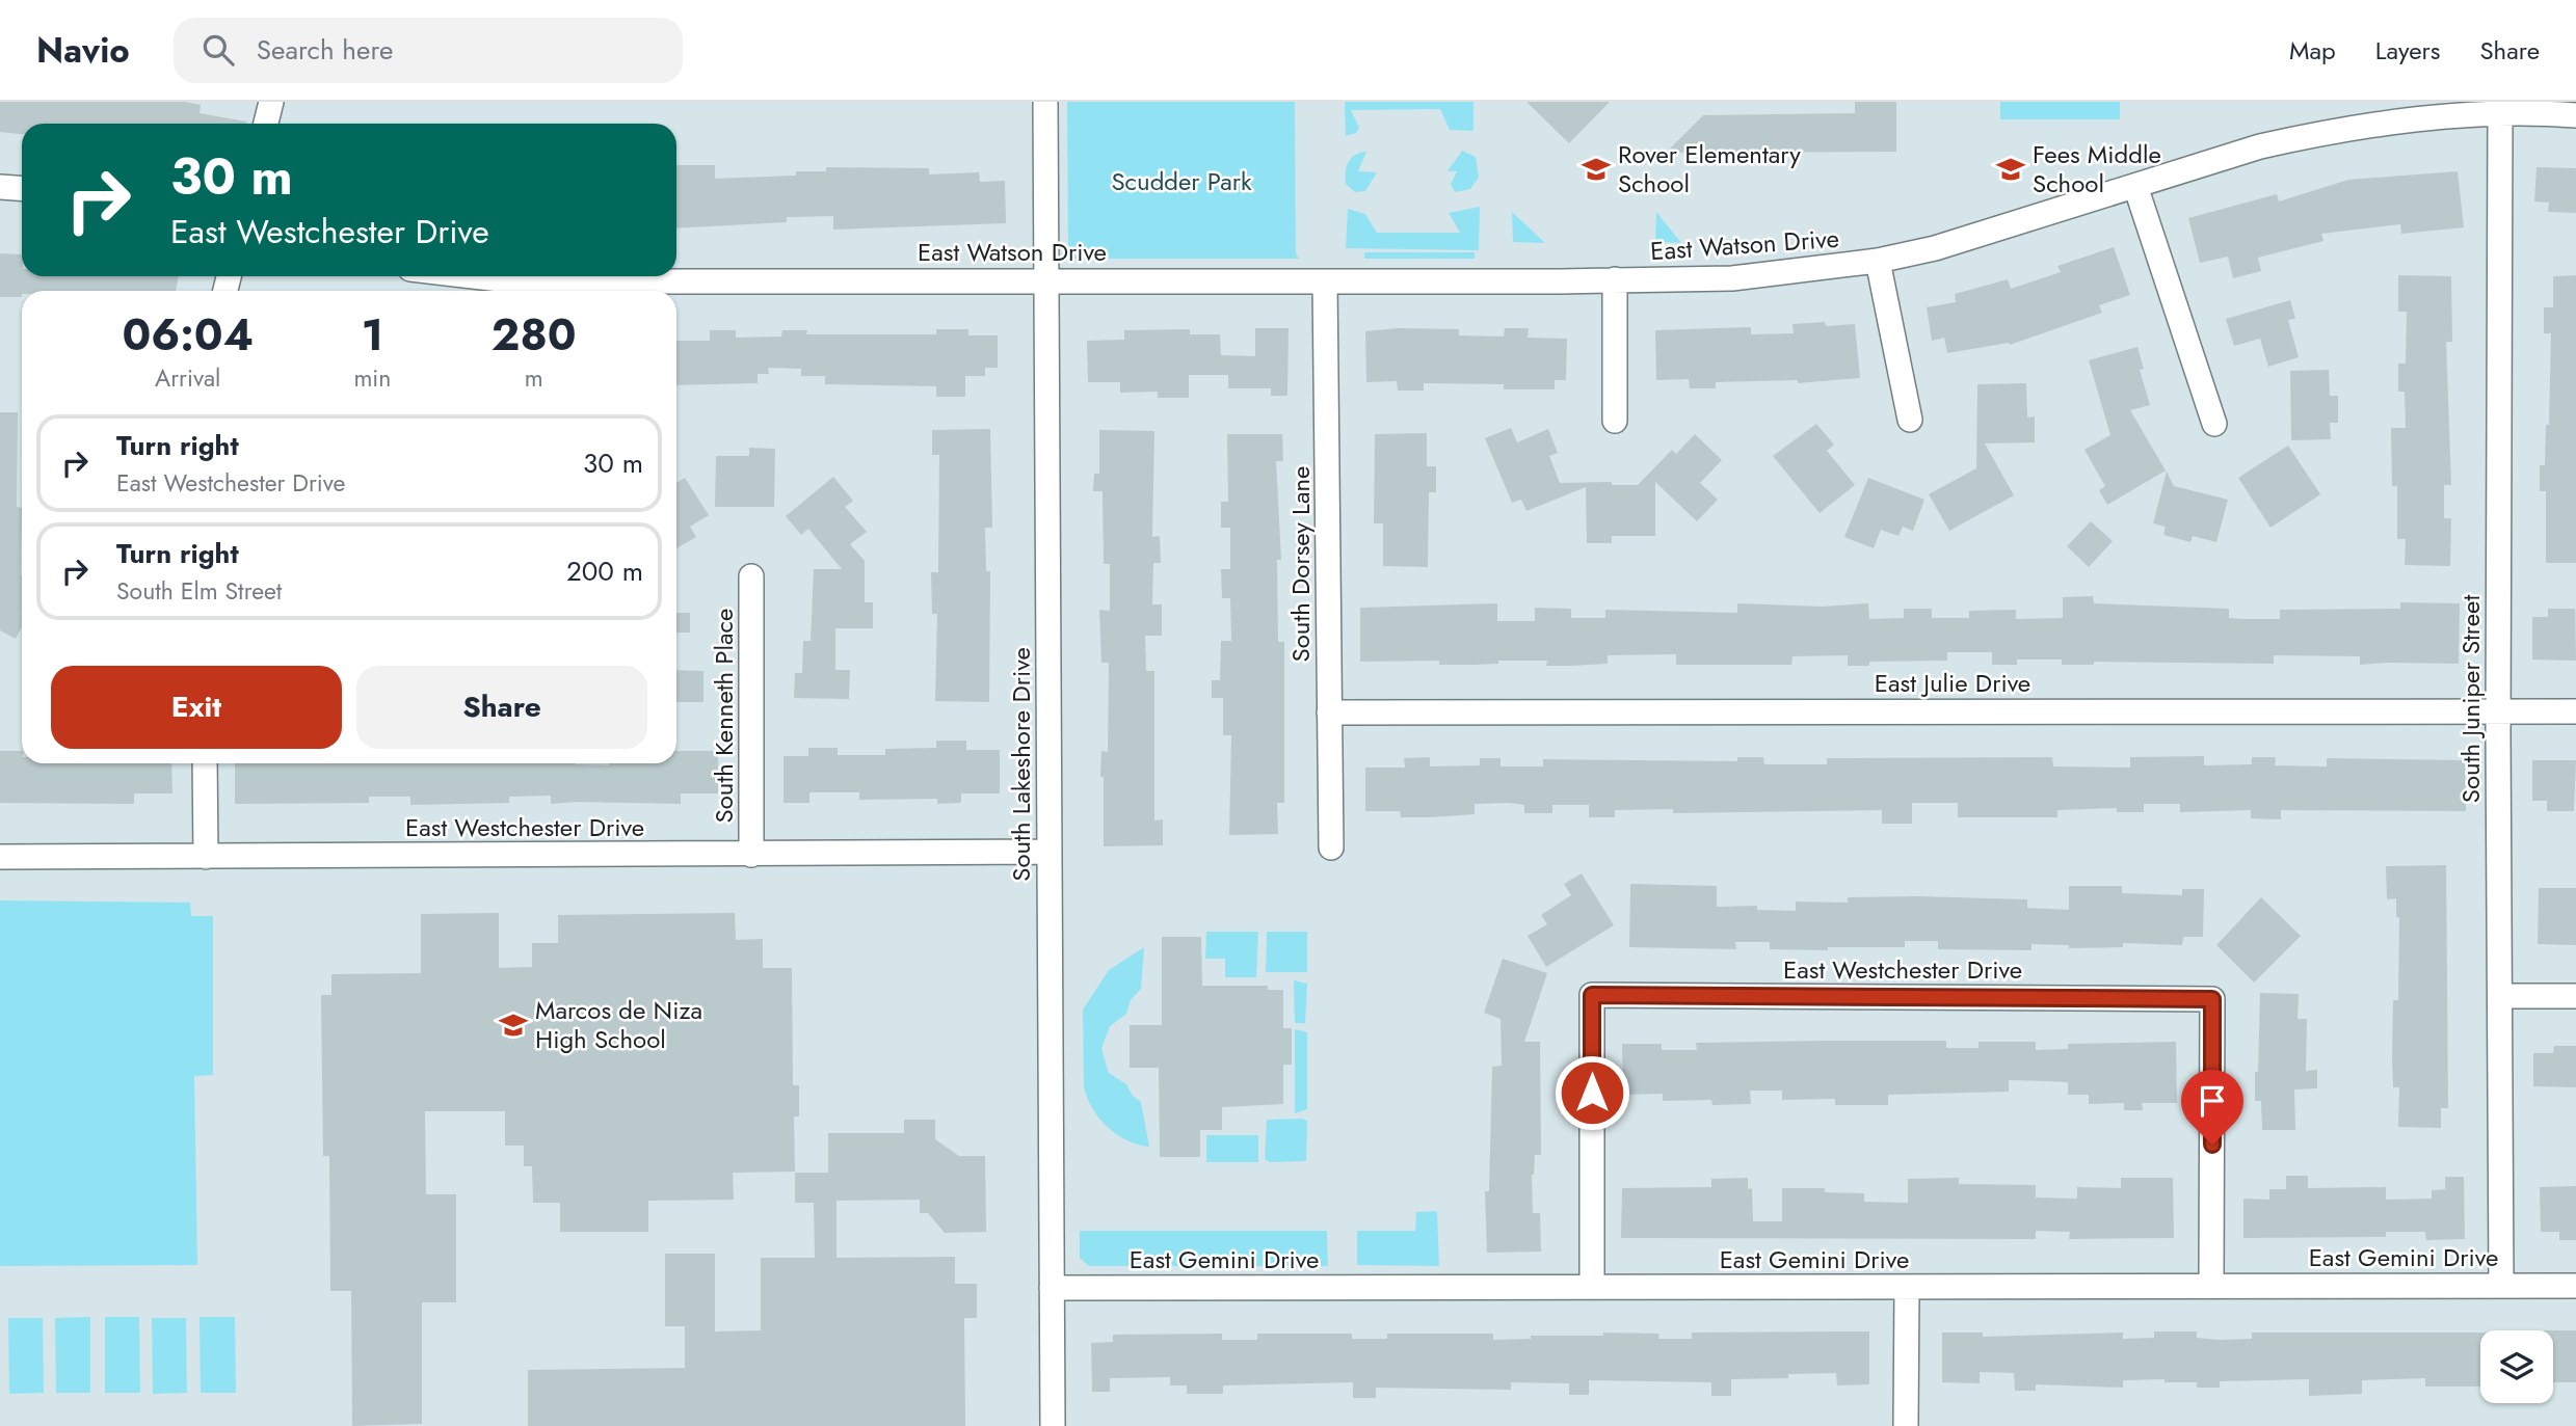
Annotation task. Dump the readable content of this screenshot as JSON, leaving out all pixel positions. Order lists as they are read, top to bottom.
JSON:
{
  "streets": {
    "street": [
      "East Watson Drive",
      "South Dorsey Lane",
      "East Julie Drive",
      "South Juniper Street",
      "South Kenneth Place",
      "South Lakeshore Drive",
      "East Westchester Drive",
      "East Gemini Drive"
    ]
  },
  "crossings": [
    ["East Watson Drive", "South Dorsey Lane"],
    ["East Watson Drive", "South Juniper Street"],
    ["East Watson Drive", "South Lakeshore Drive"],
    ["South Dorsey Lane", "East Julie Drive"],
    ["East Julie Drive", "South Juniper Street"],
    ["South Juniper Street", "East Gemini Drive"],
    ["South Kenneth Place", "East Westchester Drive"],
    ["South Lakeshore Drive", "East Westchester Drive"],
    ["South Lakeshore Drive", "East Gemini Drive"],
    ["East Westchester Drive", "East Gemini Drive"]
  ],
  "parks": ["Scudder Park"],
  "places": {
    "school or university": ["Rover Elementary School", "Fees Middle School", "Marcos de Niza High School"]
  },
  "page": {
    "header": "Navio",
    "search": "Search here",
    "nav": ["Map", "Layers", "Share"],
    "turn": ["30 m", "East Westchester Drive"],
    "eta": [
      "06:04",
      "Arrival",
      "1",
      "min",
      "280",
      "m"
    ],
    "list": [
      {
        "name": "Turn right",
        "note": "East Westchester Drive",
        "value": "30 m"
      },
      {
        "name": "Turn right",
        "note": "South Elm Street",
        "value": "200 m"
      }
    ],
    "buttons": ["Exit", "Share"]
  }
}
